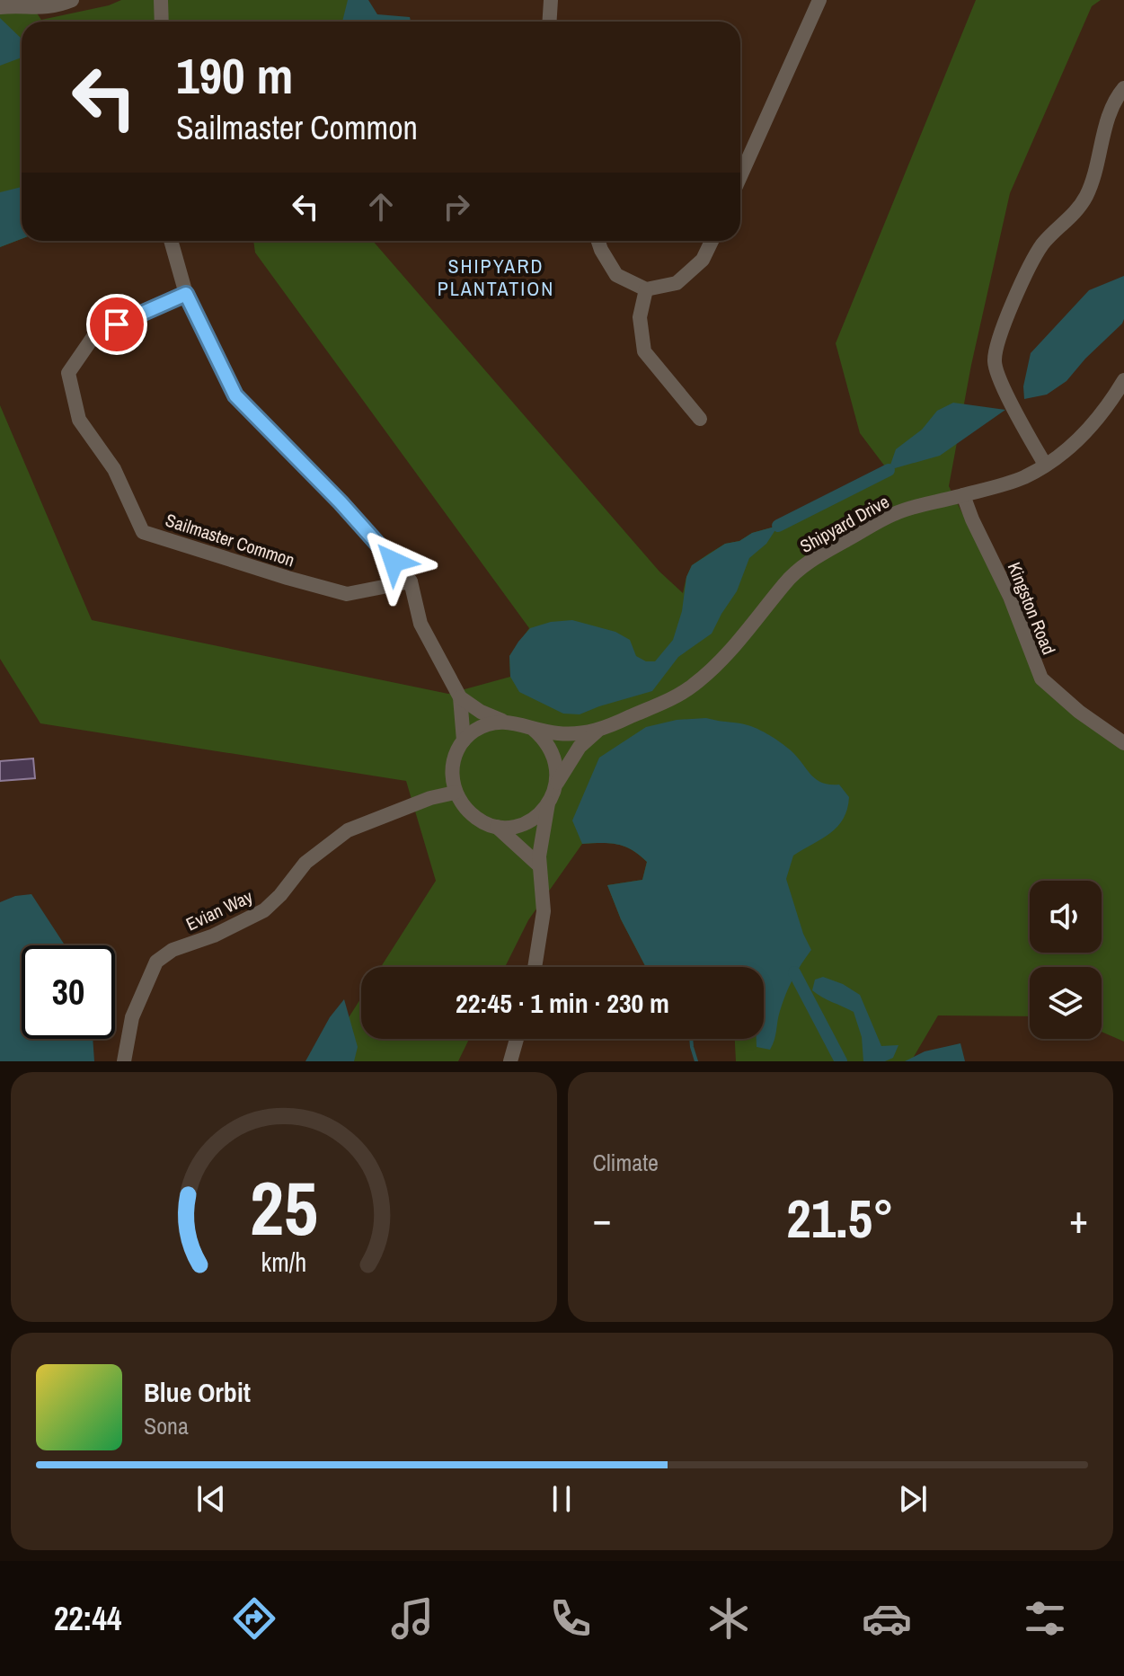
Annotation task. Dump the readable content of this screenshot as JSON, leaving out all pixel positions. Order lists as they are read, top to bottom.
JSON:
{
  "streets": {
    "street": [
      "Shipyard Drive",
      "Sailmaster Common",
      "Kingston Road",
      "Evian Way"
    ]
  },
  "crossings": [
    ["Shipyard Drive", "Kingston Road"],
    ["Shipyard Drive", "Evian Way"]
  ],
  "districts": ["SHIPYARD PLANTATION"],
  "page": {
    "turn": ["190 m", "Sailmaster Common"],
    "limit": "30",
    "trip": "22:45 · 1 min · 230 m",
    "tile": "Climate",
    "heat": ["−", "21.5°", "+"],
    "song": ["Blue Orbit", "Sona"],
    "tabs": "22:44",
    "gauge": ["25", "km/h"]
  }
}
